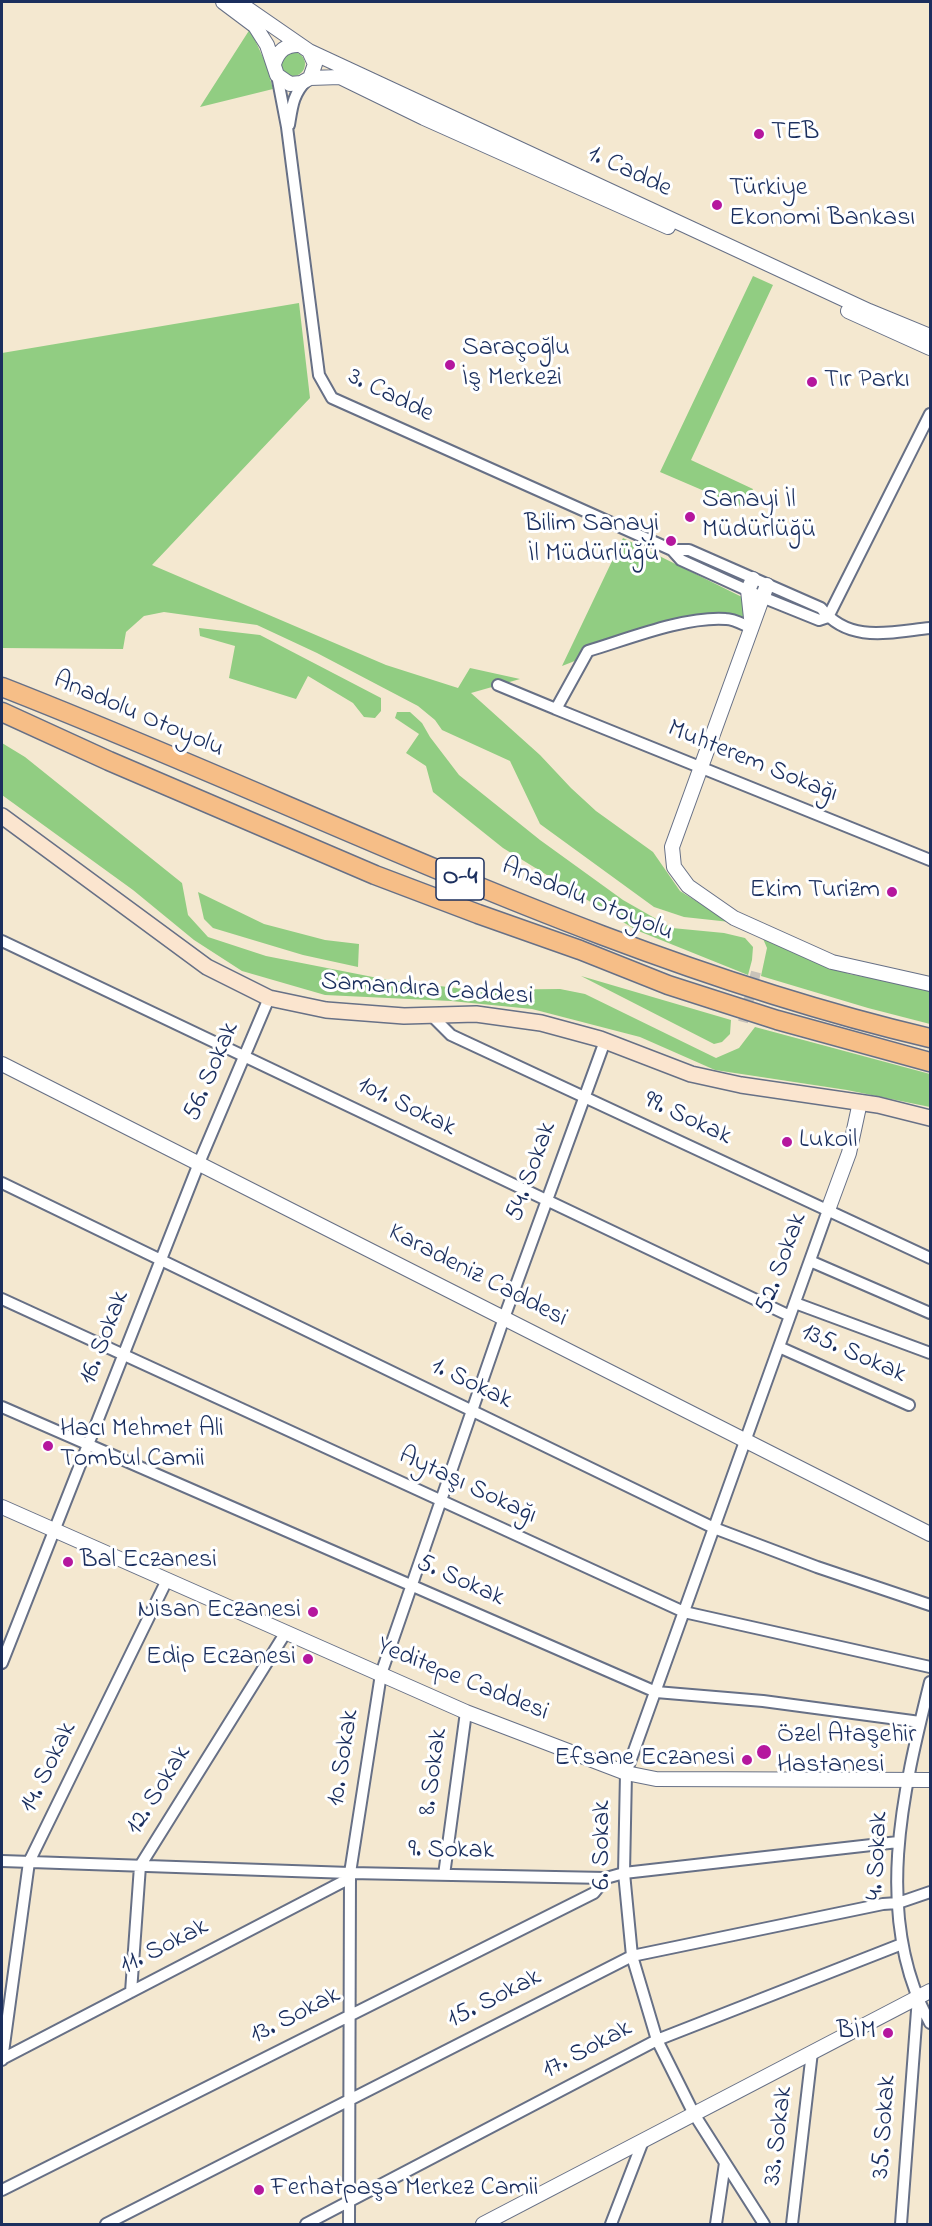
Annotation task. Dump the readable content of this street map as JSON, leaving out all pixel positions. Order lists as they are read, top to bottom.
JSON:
{
  "streets": {
    "highway": ["Anadolu Otoyolu", "O-4"],
    "main road": ["Samandıra Caddesi"],
    "street": [
      "1. Cadde",
      "3. Cadde",
      "Muhterem Sokağı",
      "56. Sokak",
      "101. Sokak",
      "99. Sokak",
      "54. Sokak",
      "52. Sokak",
      "Karadeniz Caddesi",
      "16. Sokak",
      "135. Sokak",
      "1. Sokak",
      "Aytaşı Sokağı",
      "5. Sokak",
      "Yeditepe Caddesi",
      "10. Sokak",
      "14. Sokak",
      "8. Sokak",
      "12. Sokak",
      "6. Sokak",
      "9. Sokak",
      "4. Sokak",
      "11. Sokak",
      "15. Sokak",
      "13. Sokak",
      "17. Sokak",
      "35. Sokak",
      "33. Sokak"
    ]
  },
  "crossings": [
    ["1. Cadde", "3. Cadde"],
    ["Samandıra Caddesi", "56. Sokak"],
    ["Samandıra Caddesi", "99. Sokak"],
    ["Samandıra Caddesi", "54. Sokak"],
    ["Samandıra Caddesi", "52. Sokak"],
    ["56. Sokak", "101. Sokak"],
    ["56. Sokak", "Karadeniz Caddesi"],
    ["56. Sokak", "16. Sokak"],
    ["101. Sokak", "54. Sokak"],
    ["101. Sokak", "52. Sokak"],
    ["99. Sokak", "54. Sokak"],
    ["99. Sokak", "52. Sokak"],
    ["54. Sokak", "Karadeniz Caddesi"],
    ["54. Sokak", "10. Sokak"],
    ["52. Sokak", "Karadeniz Caddesi"],
    ["52. Sokak", "135. Sokak"],
    ["52. Sokak", "6. Sokak"],
    ["Karadeniz Caddesi", "16. Sokak"],
    ["Karadeniz Caddesi", "10. Sokak"],
    ["Karadeniz Caddesi", "6. Sokak"],
    ["16. Sokak", "1. Sokak"],
    ["16. Sokak", "Aytaşı Sokağı"],
    ["16. Sokak", "5. Sokak"],
    ["16. Sokak", "Yeditepe Caddesi"],
    ["1. Sokak", "10. Sokak"],
    ["1. Sokak", "6. Sokak"],
    ["Aytaşı Sokağı", "10. Sokak"],
    ["Aytaşı Sokağı", "6. Sokak"],
    ["5. Sokak", "10. Sokak"],
    ["5. Sokak", "6. Sokak"],
    ["5. Sokak", "4. Sokak"],
    ["Yeditepe Caddesi", "10. Sokak"],
    ["Yeditepe Caddesi", "14. Sokak"],
    ["Yeditepe Caddesi", "8. Sokak"],
    ["Yeditepe Caddesi", "12. Sokak"],
    ["Yeditepe Caddesi", "6. Sokak"],
    ["Yeditepe Caddesi", "4. Sokak"],
    ["10. Sokak", "9. Sokak"],
    ["10. Sokak", "11. Sokak"],
    ["10. Sokak", "15. Sokak"],
    ["10. Sokak", "13. Sokak"],
    ["10. Sokak", "17. Sokak"],
    ["14. Sokak", "9. Sokak"],
    ["14. Sokak", "11. Sokak"],
    ["8. Sokak", "9. Sokak"],
    ["12. Sokak", "9. Sokak"],
    ["12. Sokak", "11. Sokak"],
    ["6. Sokak", "9. Sokak"],
    ["6. Sokak", "15. Sokak"],
    ["6. Sokak", "17. Sokak"],
    ["9. Sokak", "4. Sokak"],
    ["9. Sokak", "11. Sokak"],
    ["9. Sokak", "13. Sokak"],
    ["4. Sokak", "15. Sokak"],
    ["4. Sokak", "17. Sokak"],
    ["4. Sokak", "35. Sokak"]
  ],
  "places": [
    "TEB",
    "Türkiye Ekonomi Bankası",
    "Saraçoğlu İş Merkezi",
    "Tır Parkı",
    "Sanayi İl Müdürlüğü",
    "Bilim Sanayi İl Müdürlüğü",
    "Ekim Turizm",
    "Lukoil",
    "Hacı Mehmet Ali Tombul Camii",
    "Bal Eczanesi",
    "Nisan Eczanesi",
    "Edip Eczanesi",
    "Özel Ataşehir Hastanesi",
    "Efsane Eczanesi",
    "BİM",
    "Ferhatpaşa Merkez Camii"
  ]
}
